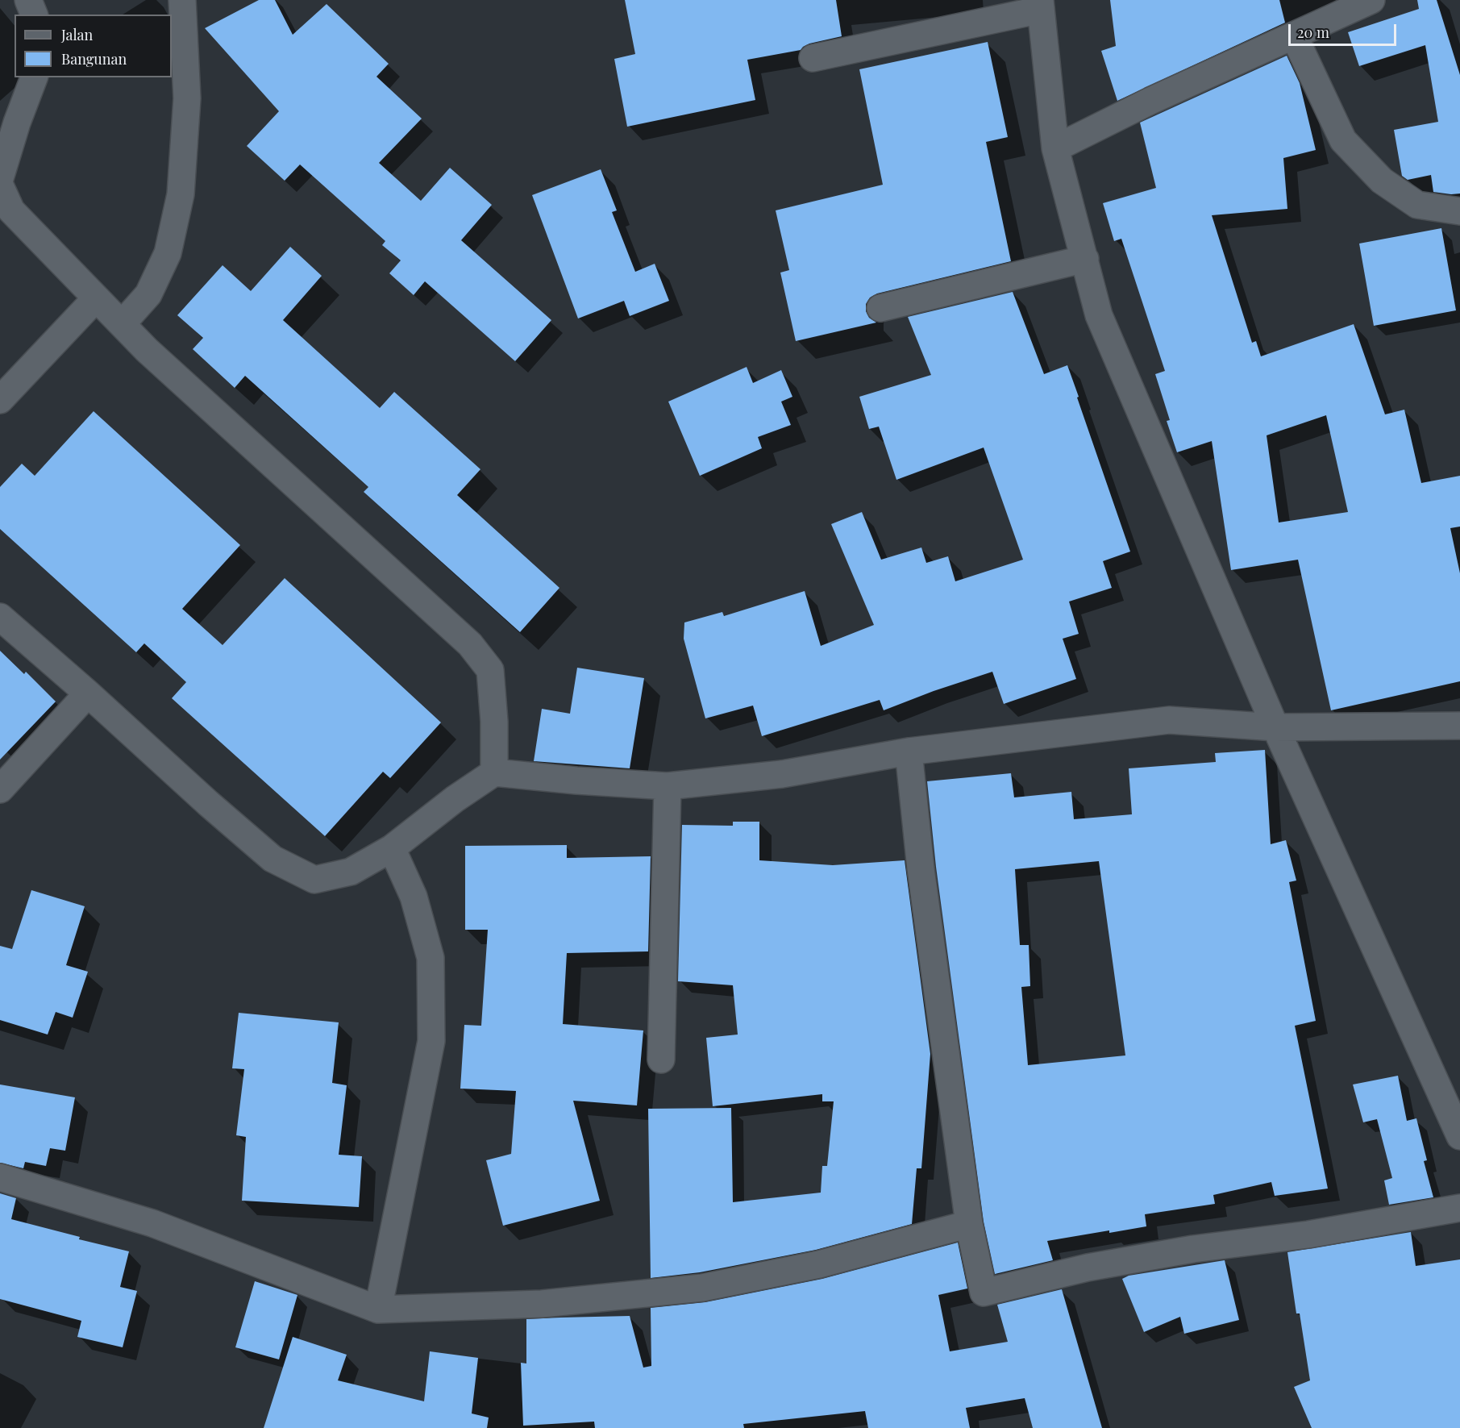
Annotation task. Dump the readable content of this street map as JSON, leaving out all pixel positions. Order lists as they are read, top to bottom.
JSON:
{
  "legend": ["Jalan", "Bangunan"],
  "scale_bar": "20 m"
}
